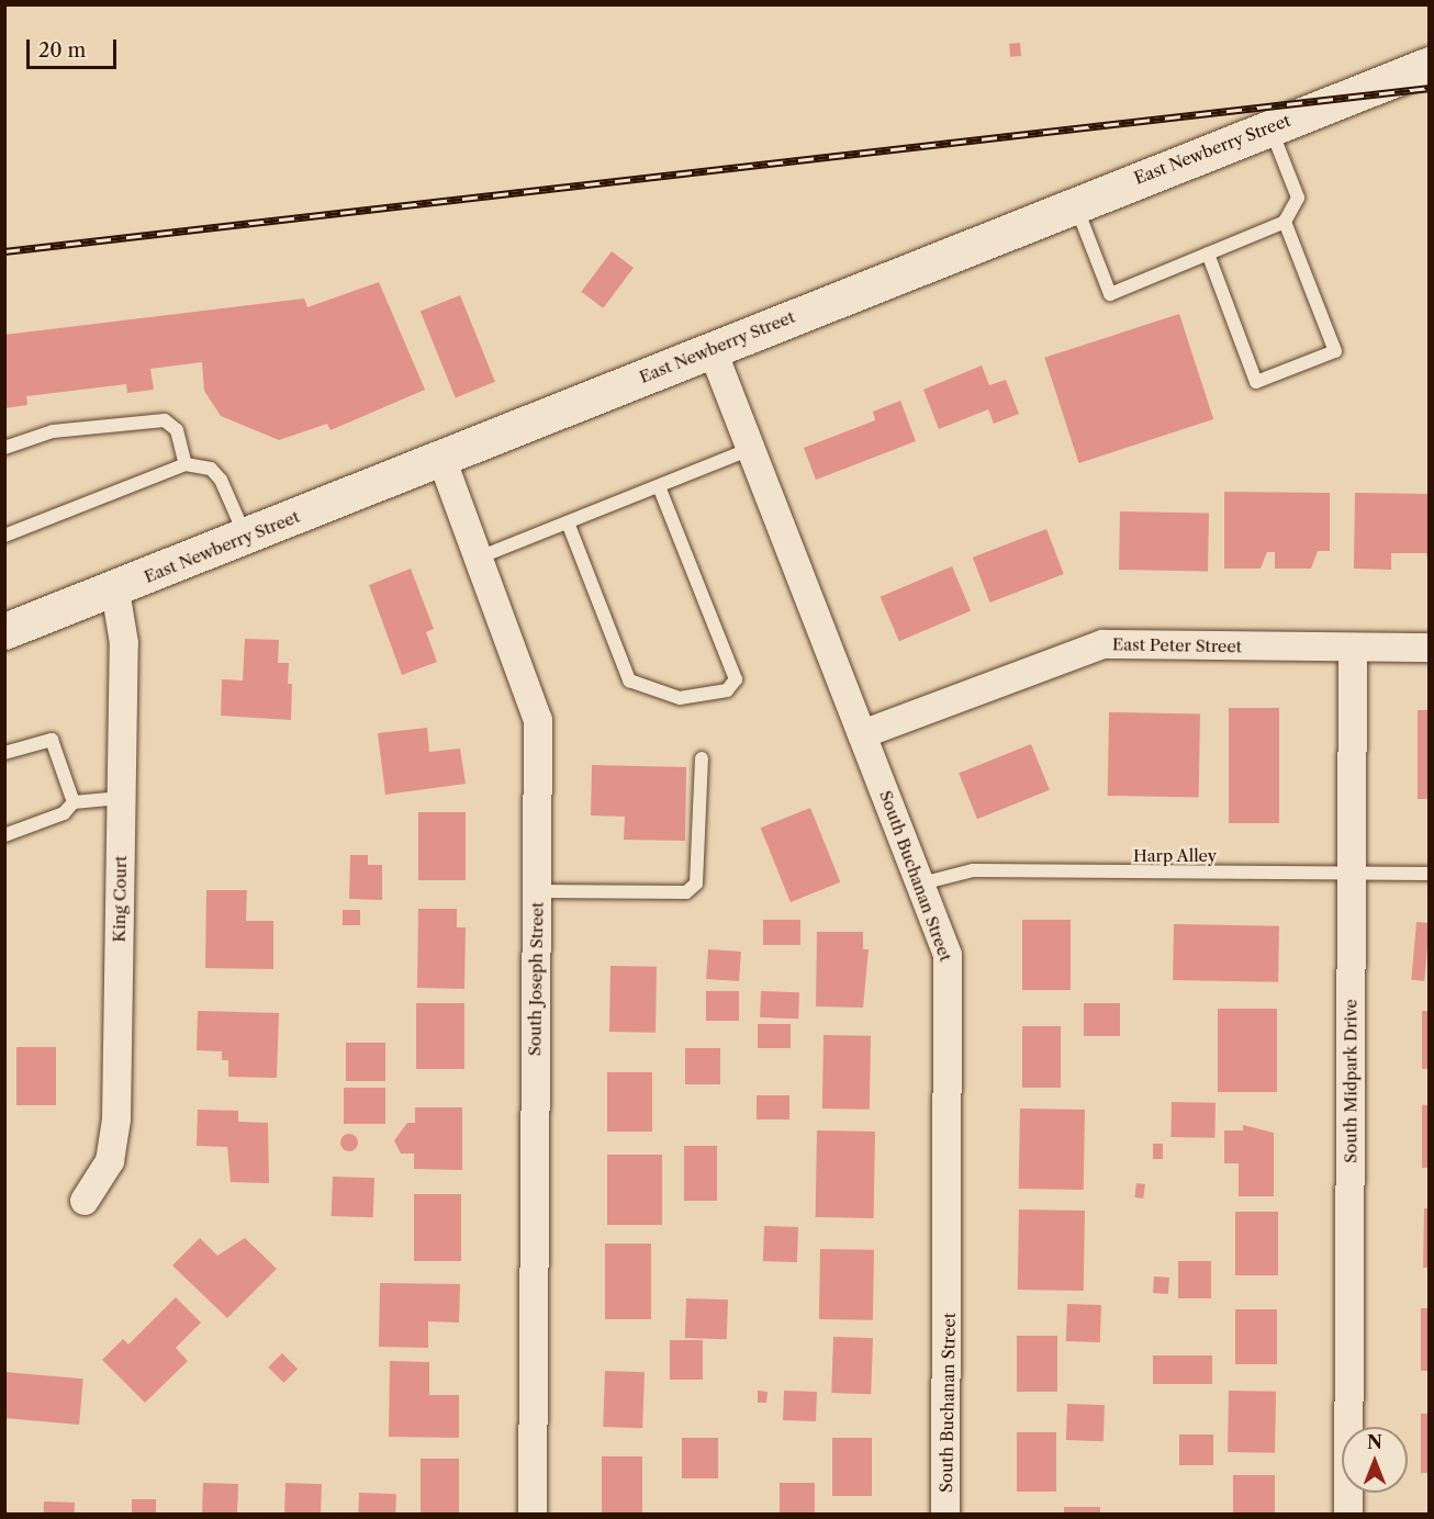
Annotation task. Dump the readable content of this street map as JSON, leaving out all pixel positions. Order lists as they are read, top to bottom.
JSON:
{
  "streets": {
    "main road": ["East Newberry Street"],
    "street": [
      "East Peter Street",
      "South Buchanan Street",
      "King Court",
      "South Joseph Street",
      "South Midpark Drive"
    ],
    "lane": ["Harp Alley"]
  },
  "crossings": [
    ["East Newberry Street", "South Buchanan Street"],
    ["East Newberry Street", "King Court"],
    ["East Newberry Street", "South Joseph Street"],
    ["East Peter Street", "South Buchanan Street"],
    ["East Peter Street", "South Midpark Drive"],
    ["Harp Alley", "South Buchanan Street"],
    ["Harp Alley", "South Midpark Drive"]
  ],
  "scale_bar": "20 m",
  "north": "top"
}
